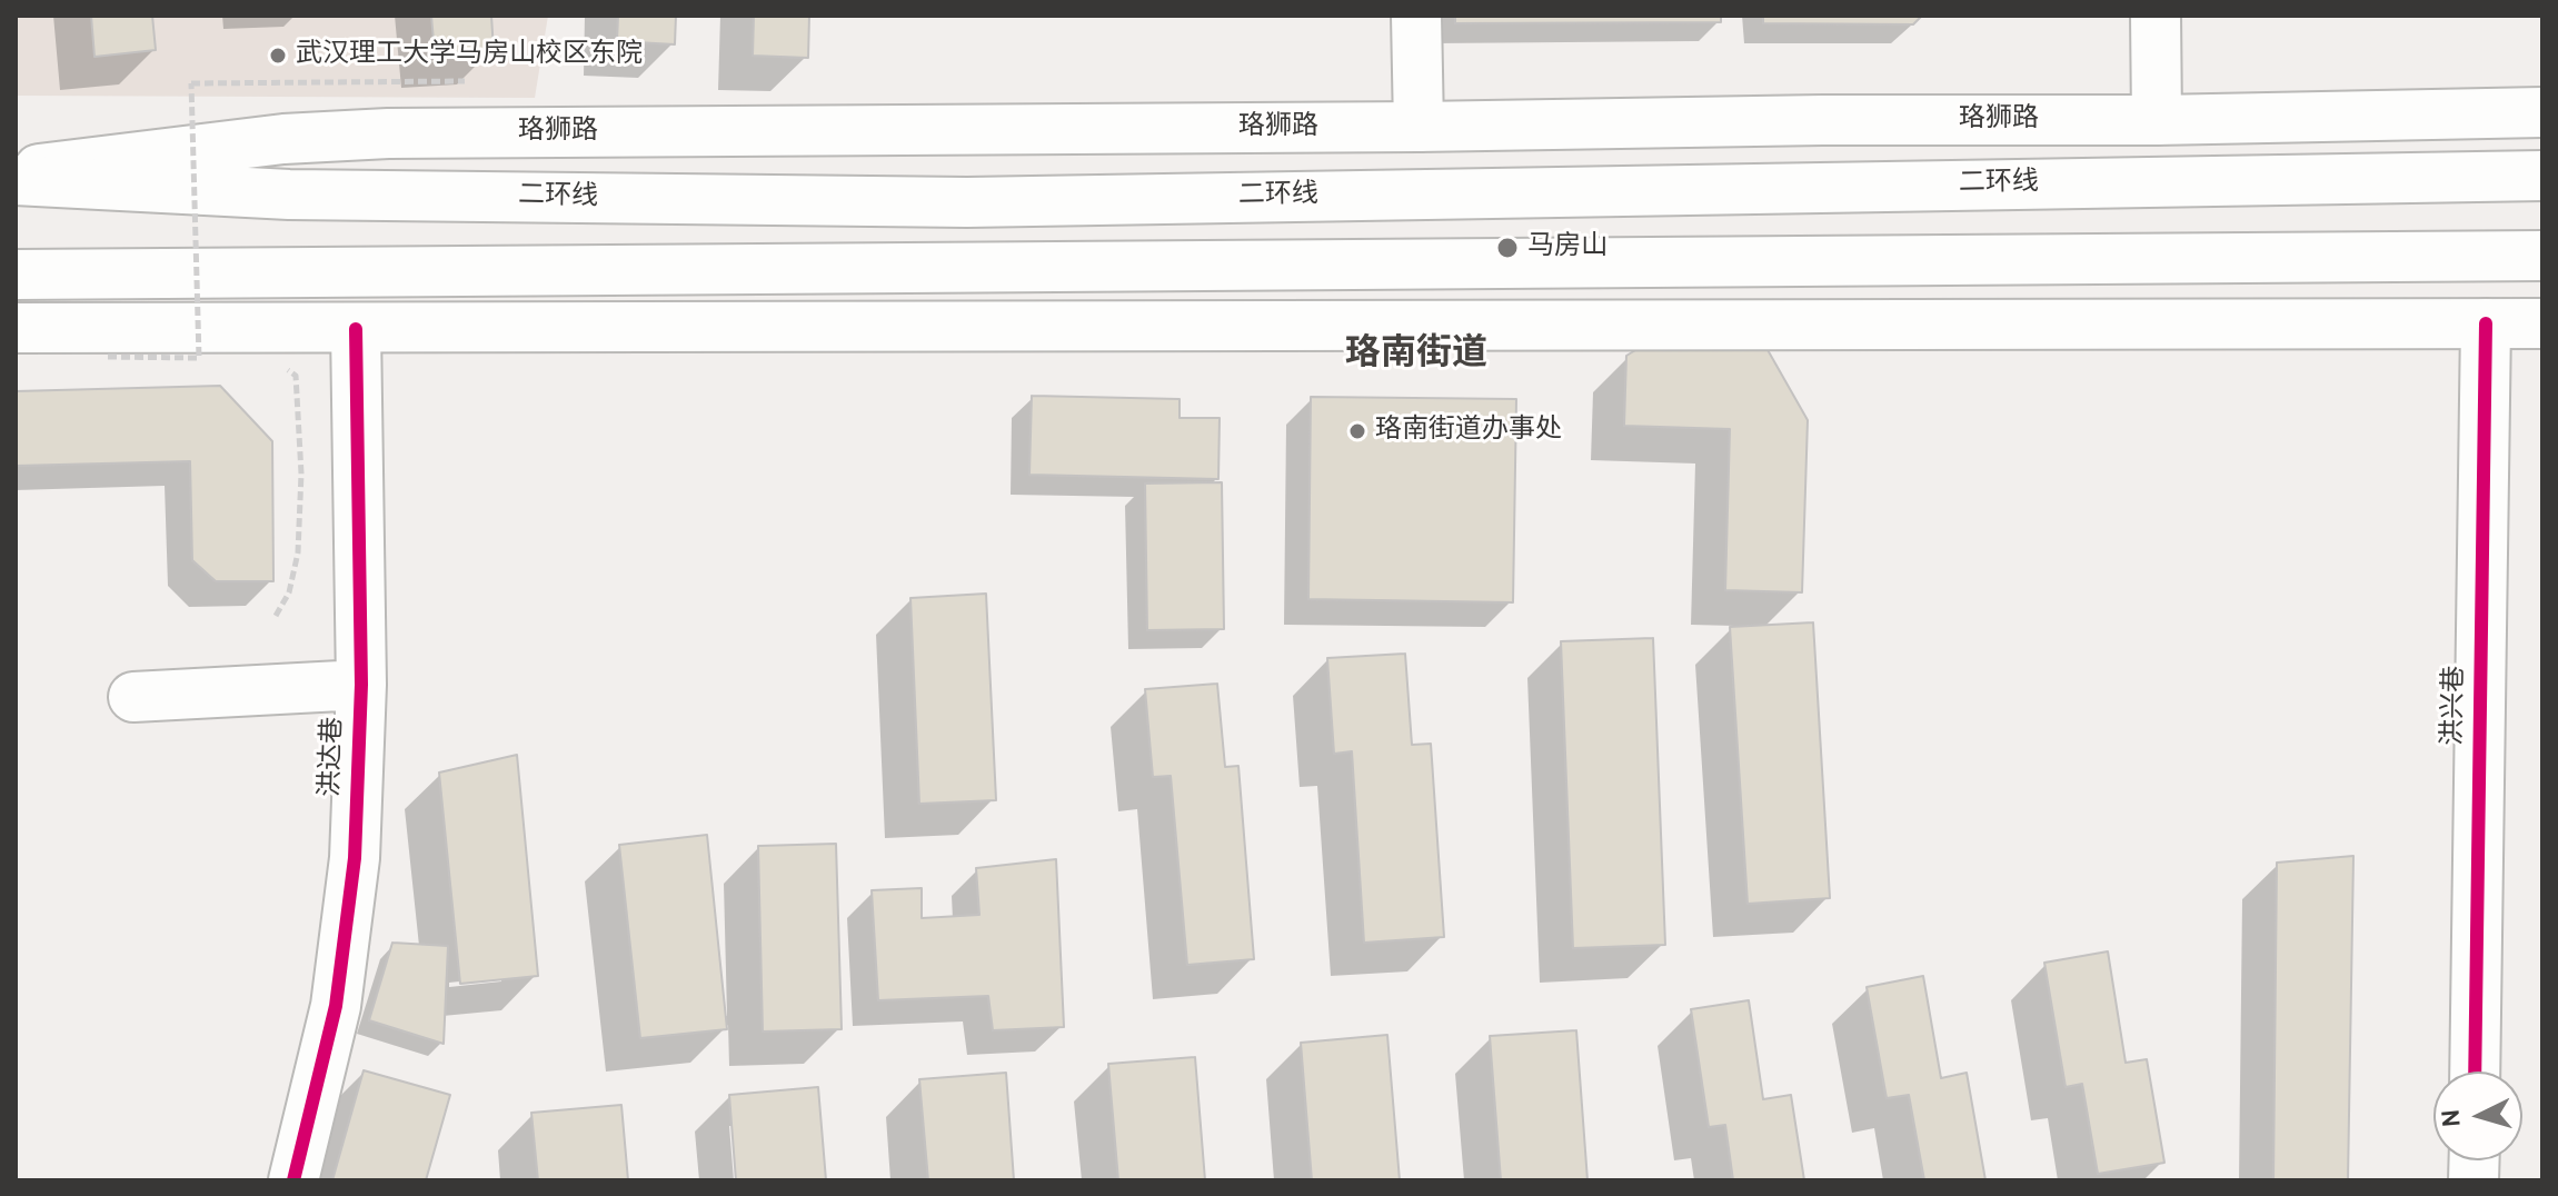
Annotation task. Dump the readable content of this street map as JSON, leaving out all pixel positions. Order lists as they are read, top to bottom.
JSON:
{
  "streets": {
    "main road": [
      "珞狮路",
      "二环线",
      "洪兴巷",
      "洪达巷"
    ]
  },
  "districts": ["珞南街道"],
  "places": ["武汉理工大学马房山校区东院", "马房山", "珞南街道办事处"],
  "north": "left"
}
